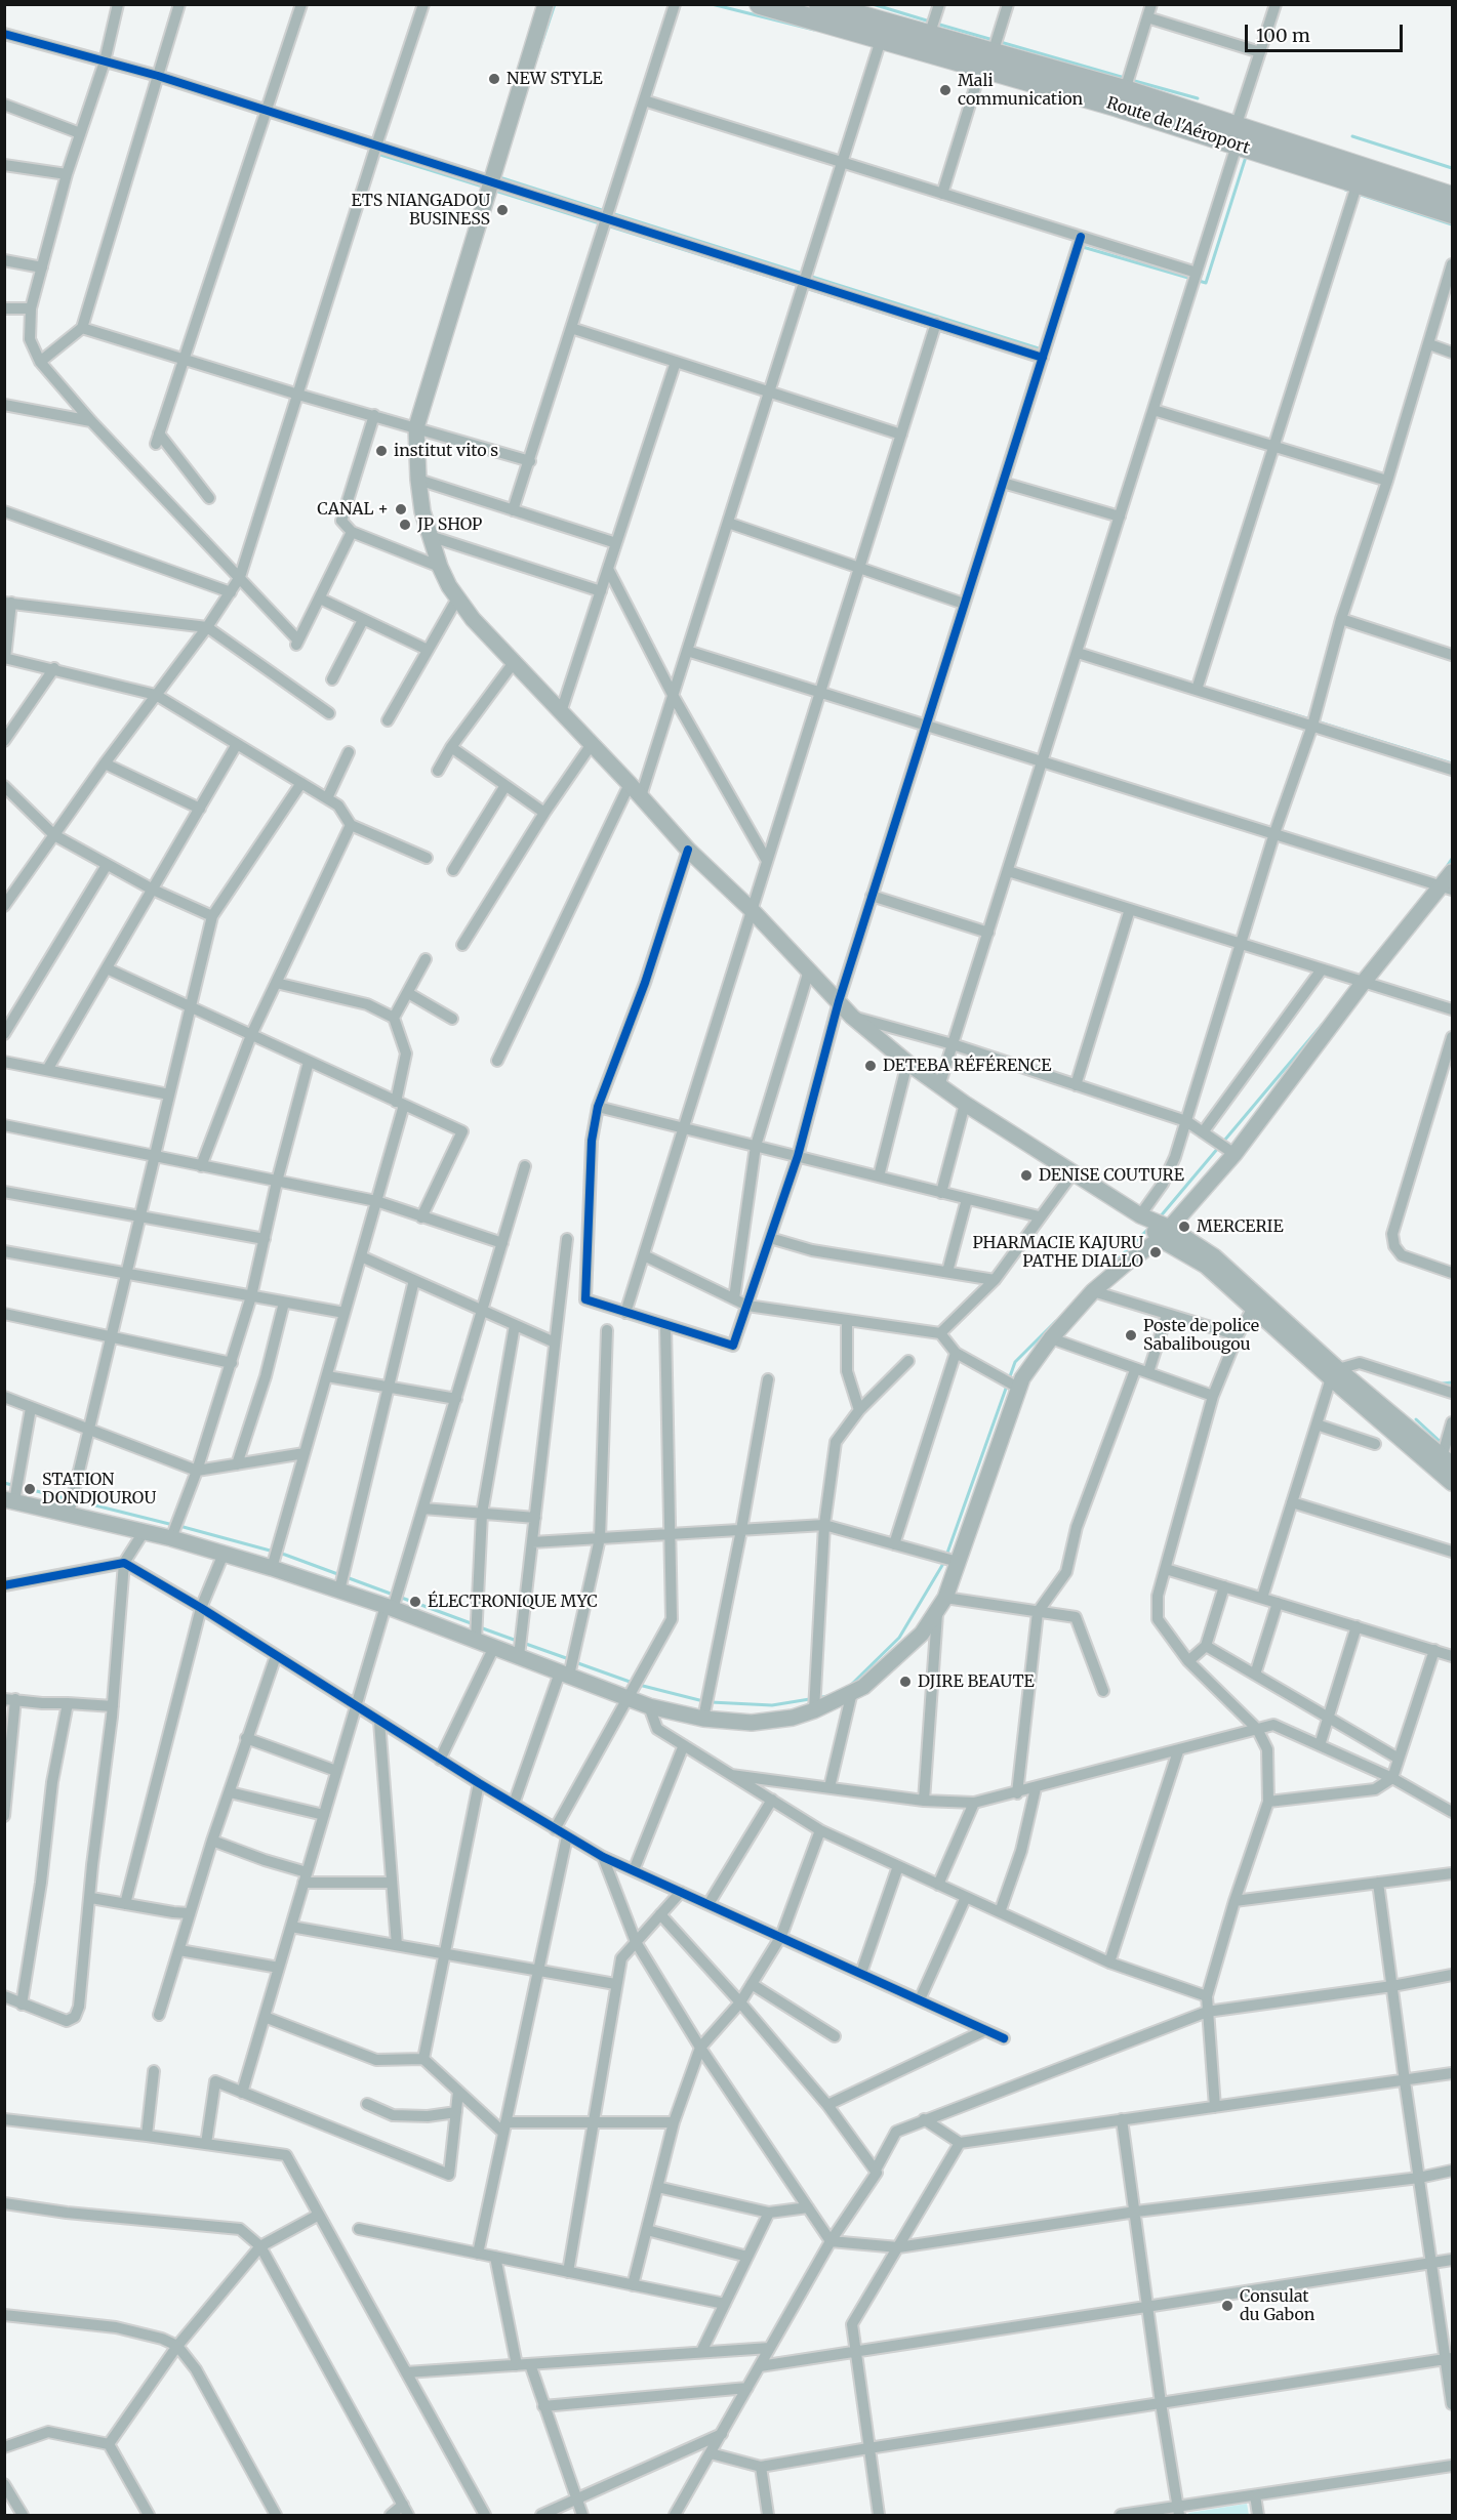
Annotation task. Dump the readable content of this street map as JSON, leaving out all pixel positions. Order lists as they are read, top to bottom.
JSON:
{
  "streets": {
    "highway": ["Route de l'Aéroport"]
  },
  "places": [
    "NEW STYLE",
    "Mali communication",
    "ETS NIANGADOU BUSINESS",
    "institut vito s",
    "CANAL +",
    "JP SHOP",
    "DETEBA RÉFÉRENCE",
    "DENISE COUTURE",
    "MERCERIE",
    "PHARMACIE KAJURU PATHE DIALLO",
    "Poste de police Sabalibougou",
    "STATION DONDJOUROU",
    "ÉLECTRONIQUE MYC",
    "DJIRE BEAUTE",
    "Consulat du Gabon"
  ],
  "scale_bar": "100 m"
}
